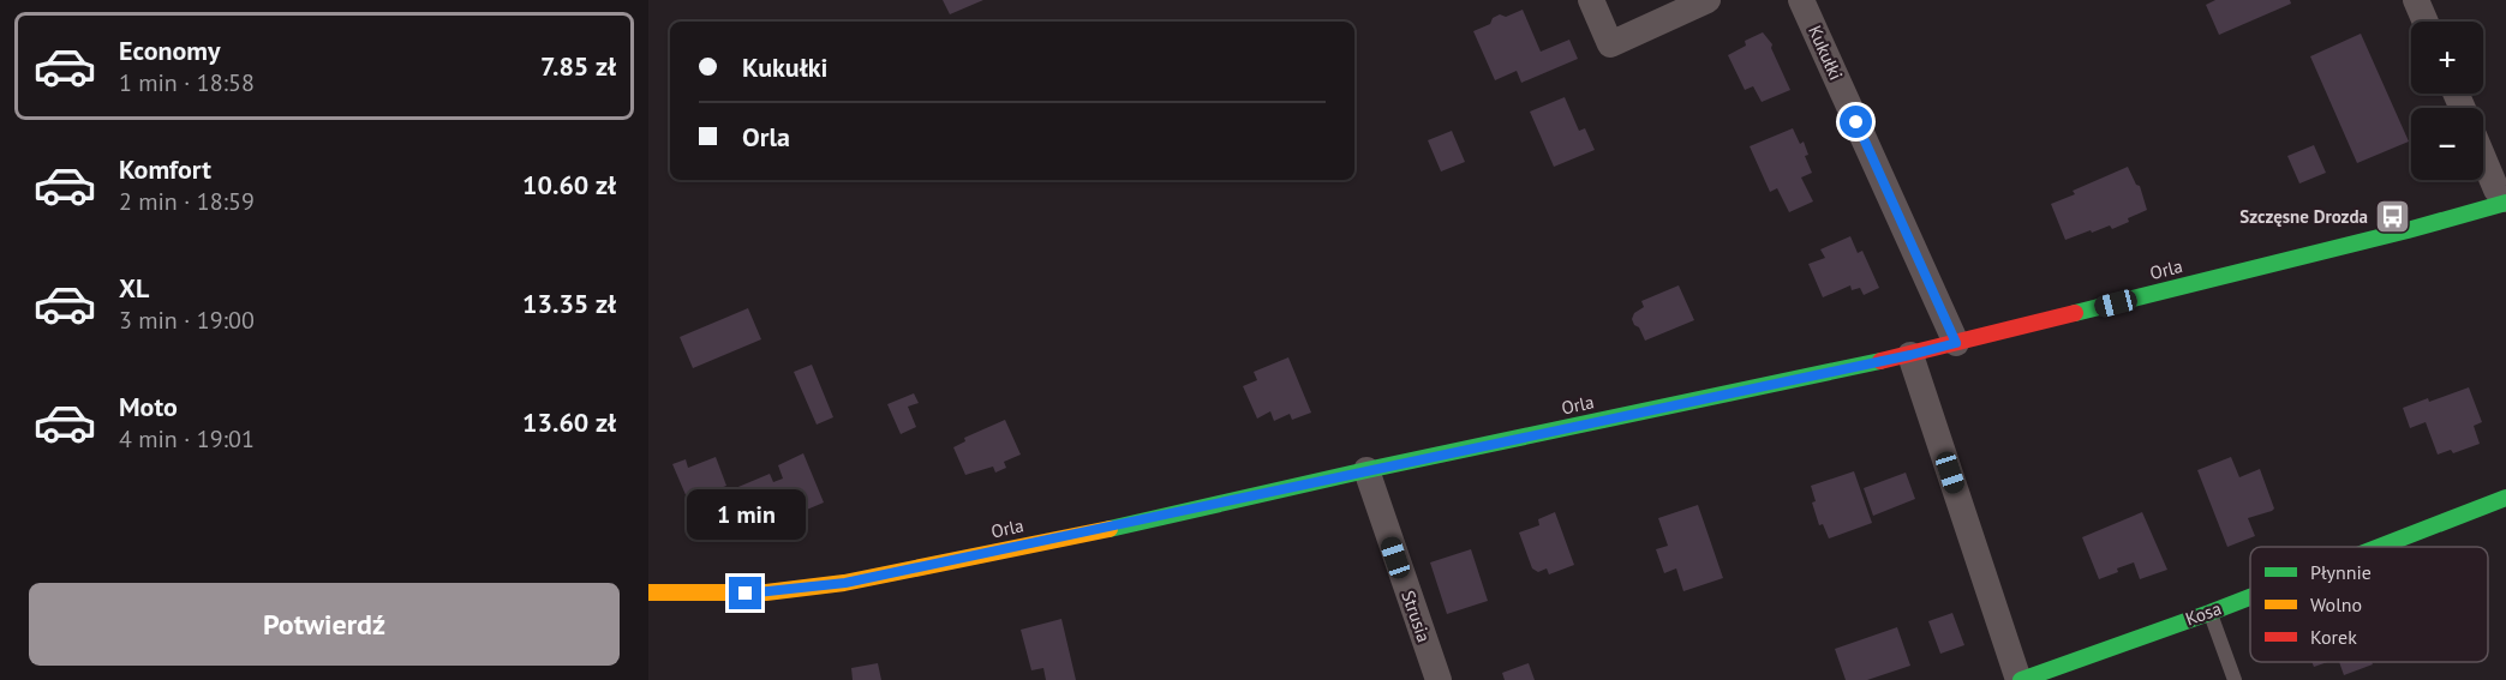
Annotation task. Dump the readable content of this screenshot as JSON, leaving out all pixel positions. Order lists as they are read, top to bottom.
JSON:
{
  "streets": {
    "street": [
      "Kukułki",
      "Orla",
      "Kosa",
      "Strusia"
    ]
  },
  "crossings": [
    ["Kukułki", "Orla"],
    ["Orla", "Kosa"],
    ["Orla", "Strusia"]
  ],
  "places": {
    "bus stop": ["Szczęsne Drozda"]
  },
  "legend": ["Płynnie", "Wolno", "Korek"],
  "page": {
    "list": [
      {
        "name": "Economy",
        "note": "1 min · 18:58",
        "value": "7.85 zł"
      },
      {
        "name": "Komfort",
        "note": "2 min · 18:59",
        "value": "10.60 zł"
      },
      {
        "name": "XL",
        "note": "3 min · 19:00",
        "value": "13.35 zł"
      },
      {
        "name": "Moto",
        "note": "4 min · 19:01",
        "value": "13.60 zł"
      }
    ],
    "map_buttons": ["+", "−"],
    "banner": ["Kukułki", "Orla"],
    "bubble": "1 min",
    "buttons": "Potwierdź"
  }
}
